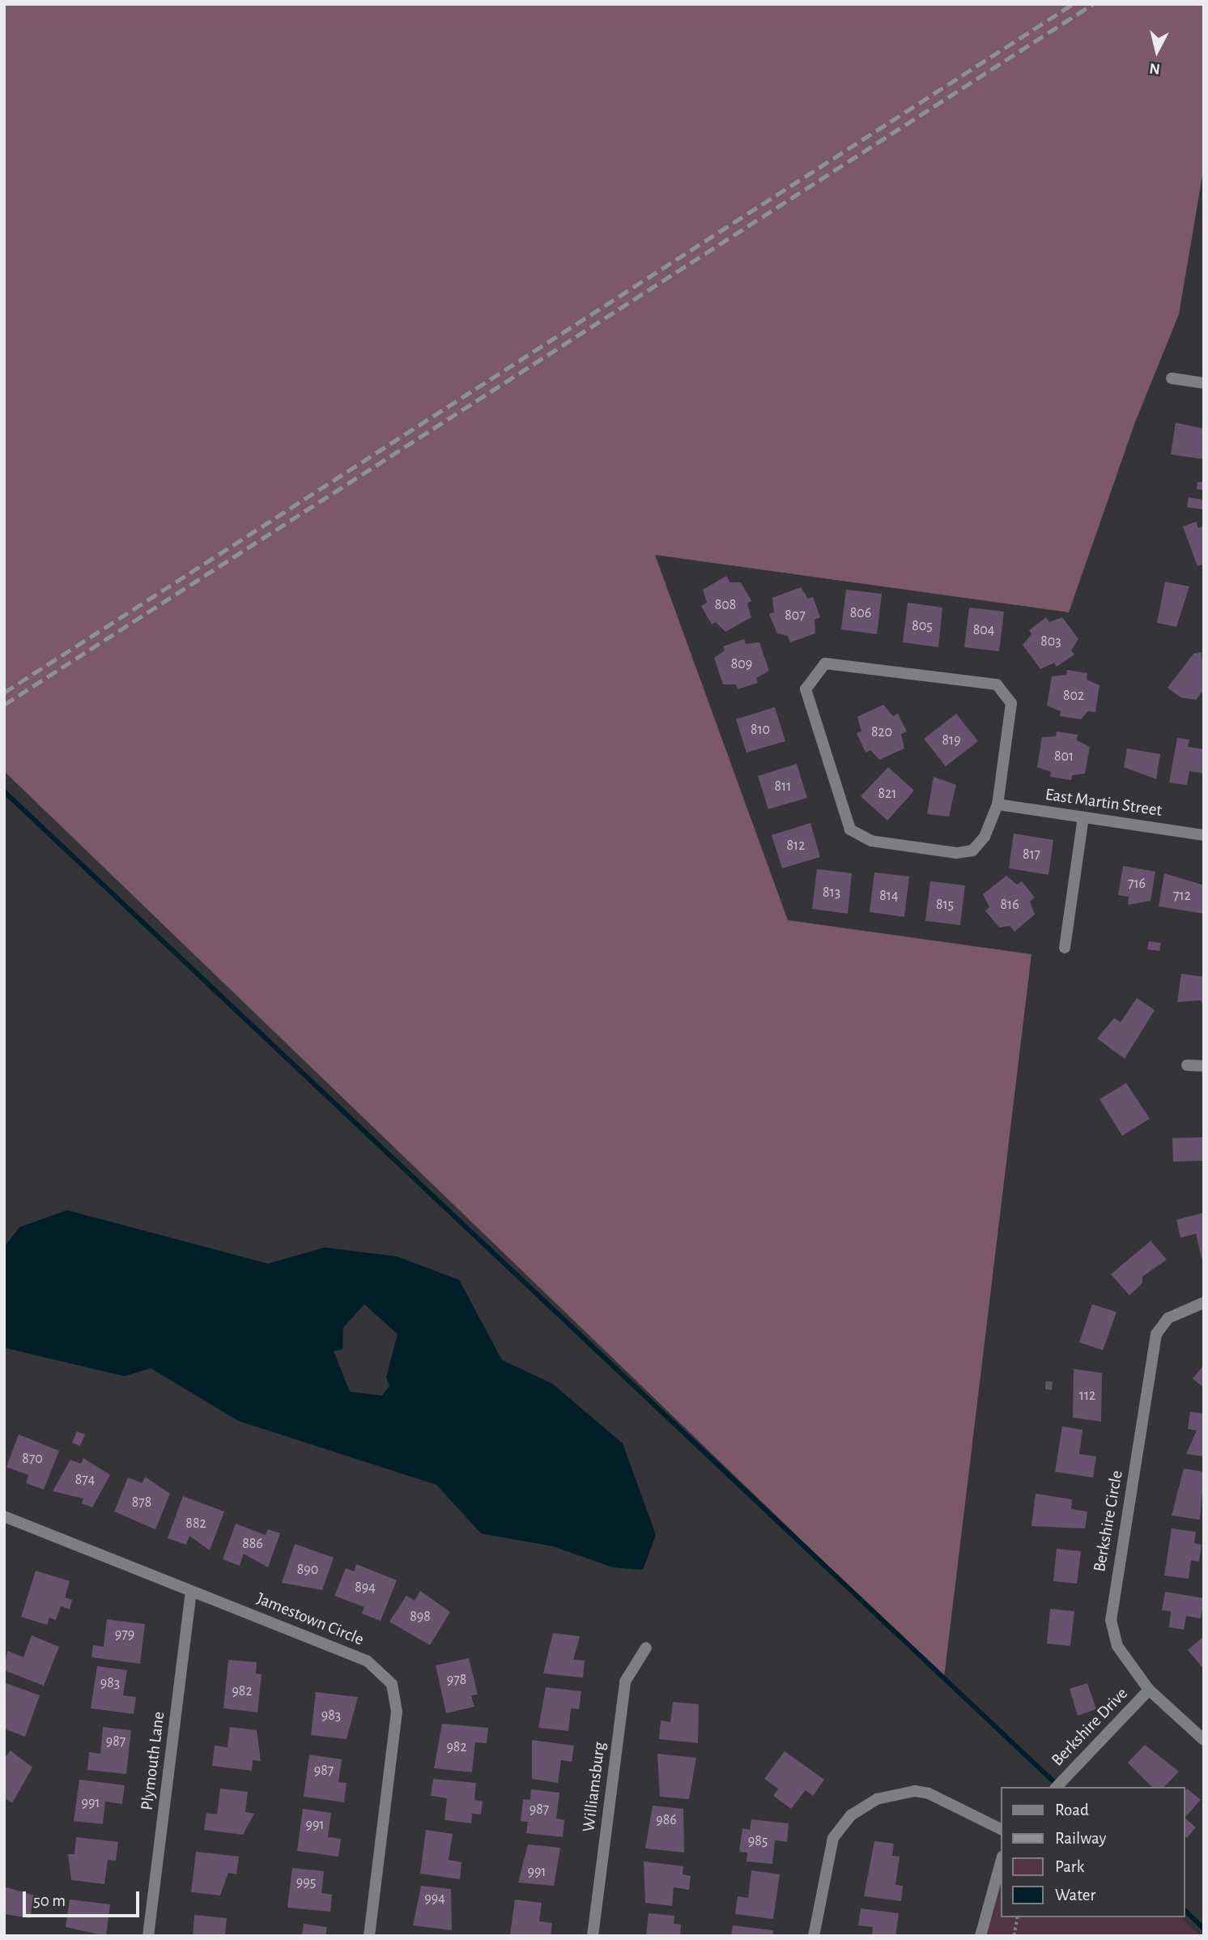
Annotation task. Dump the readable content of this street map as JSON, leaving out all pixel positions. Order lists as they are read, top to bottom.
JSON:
{
  "streets": {
    "street": [
      "East Martin Street",
      "Berkshire Circle",
      "Jamestown Circle",
      "Berkshire Drive",
      "Plymouth Lane",
      "Williamsburg"
    ]
  },
  "crossings": [
    ["Berkshire Circle", "Berkshire Drive"],
    ["Jamestown Circle", "Plymouth Lane"]
  ],
  "house_numbers": [
    "808",
    "806",
    "807",
    "805",
    "804",
    "803",
    "809",
    "802",
    "810",
    "820",
    "819",
    "801",
    "811",
    "821",
    "812",
    "817",
    "716",
    "813",
    "814",
    "712",
    "815",
    "816",
    "112",
    "870",
    "874",
    "878",
    "882",
    "886",
    "890",
    "894",
    "898",
    "979",
    "978",
    "983",
    "982",
    "983",
    "987",
    "982",
    "987",
    "991",
    "987",
    "986",
    "991",
    "985",
    "991",
    "995",
    "994"
  ],
  "legend": [
    "Road",
    "Railway",
    "Park",
    "Water"
  ],
  "scale_bar": "50 m",
  "north": "bottom"
}
